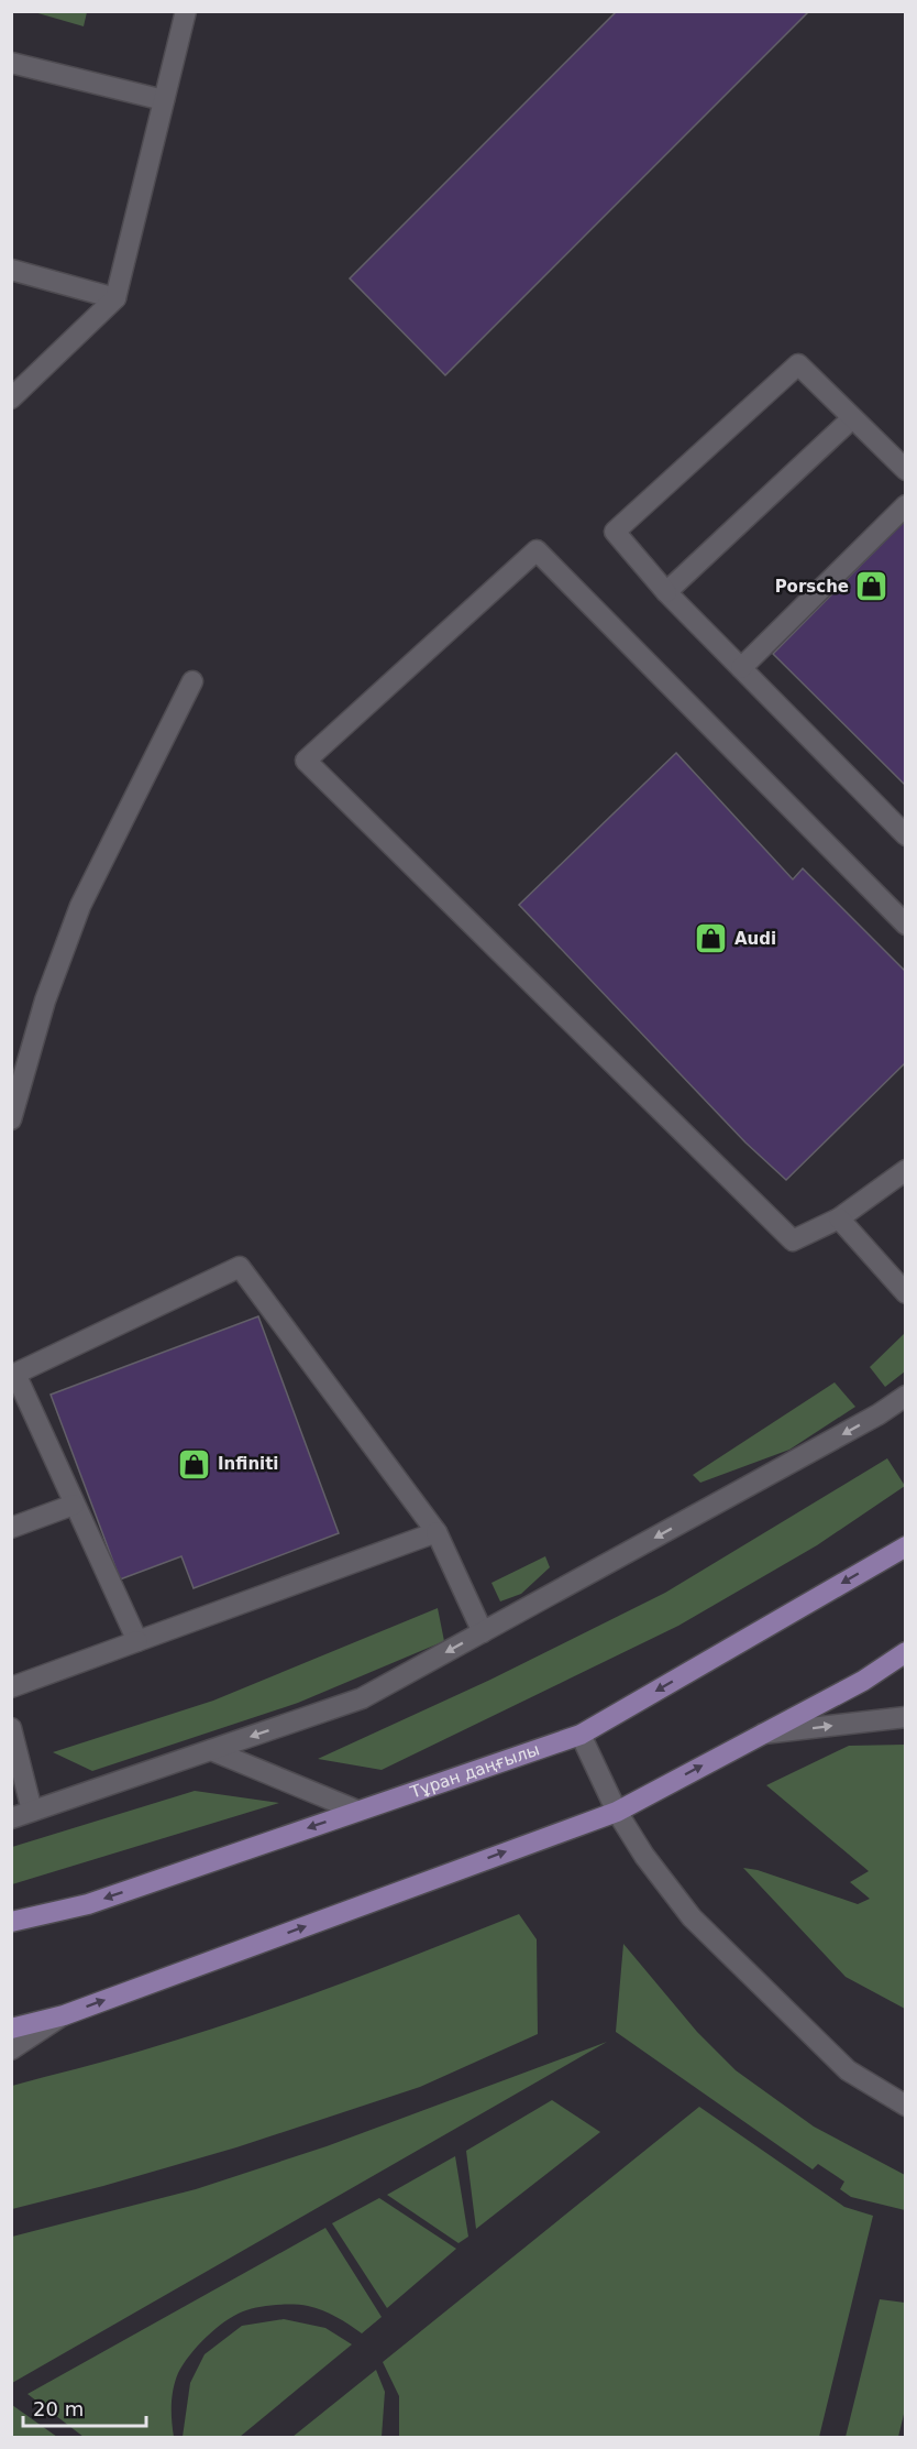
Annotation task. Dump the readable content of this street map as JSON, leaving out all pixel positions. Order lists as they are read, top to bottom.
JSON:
{
  "streets": {
    "main road": ["Тұран даңғылы"]
  },
  "places": {
    "shop": ["Porsche", "Audi", "Infiniti"]
  },
  "scale_bar": "20 m"
}
